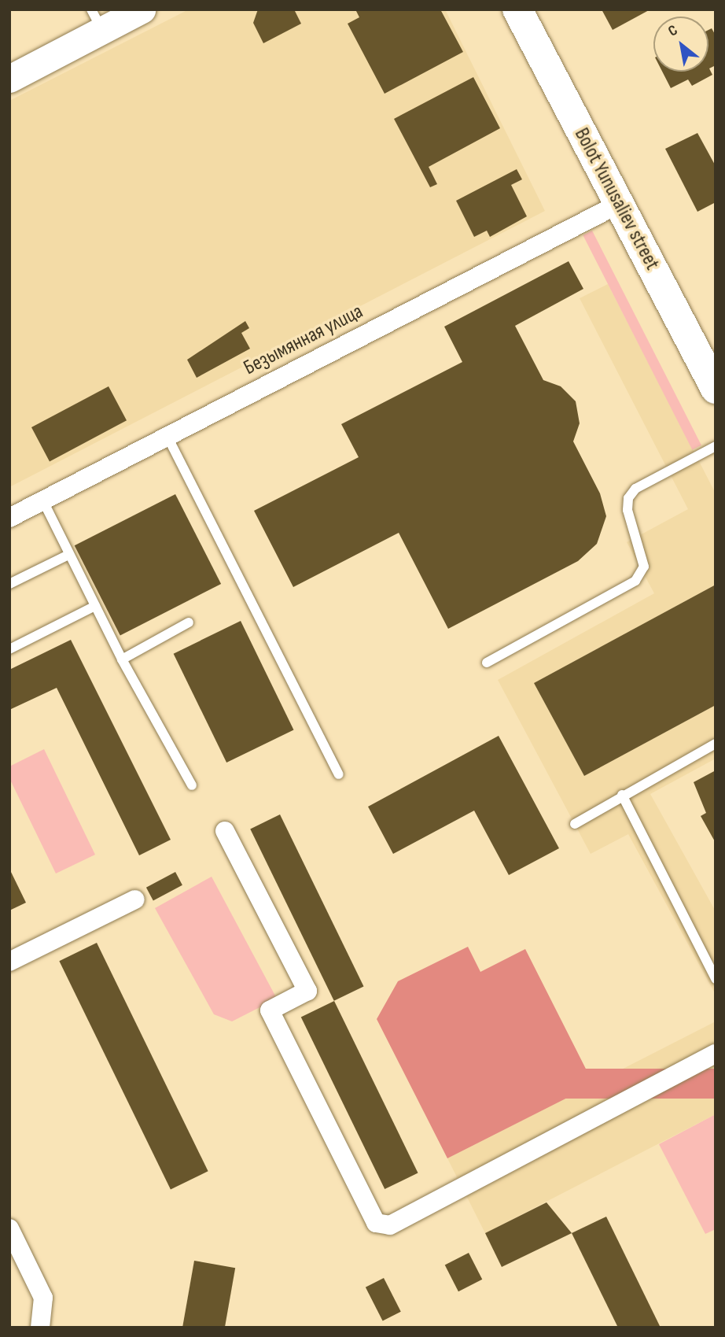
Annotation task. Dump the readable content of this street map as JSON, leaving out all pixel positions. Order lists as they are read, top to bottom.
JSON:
{
  "streets": {
    "main road": ["Bolot Yunusaliev street"],
    "street": ["Безымянная улица"]
  },
  "crossings": [
    ["Bolot Yunusaliev street", "Безымянная улица"]
  ],
  "north": "top left"
}
